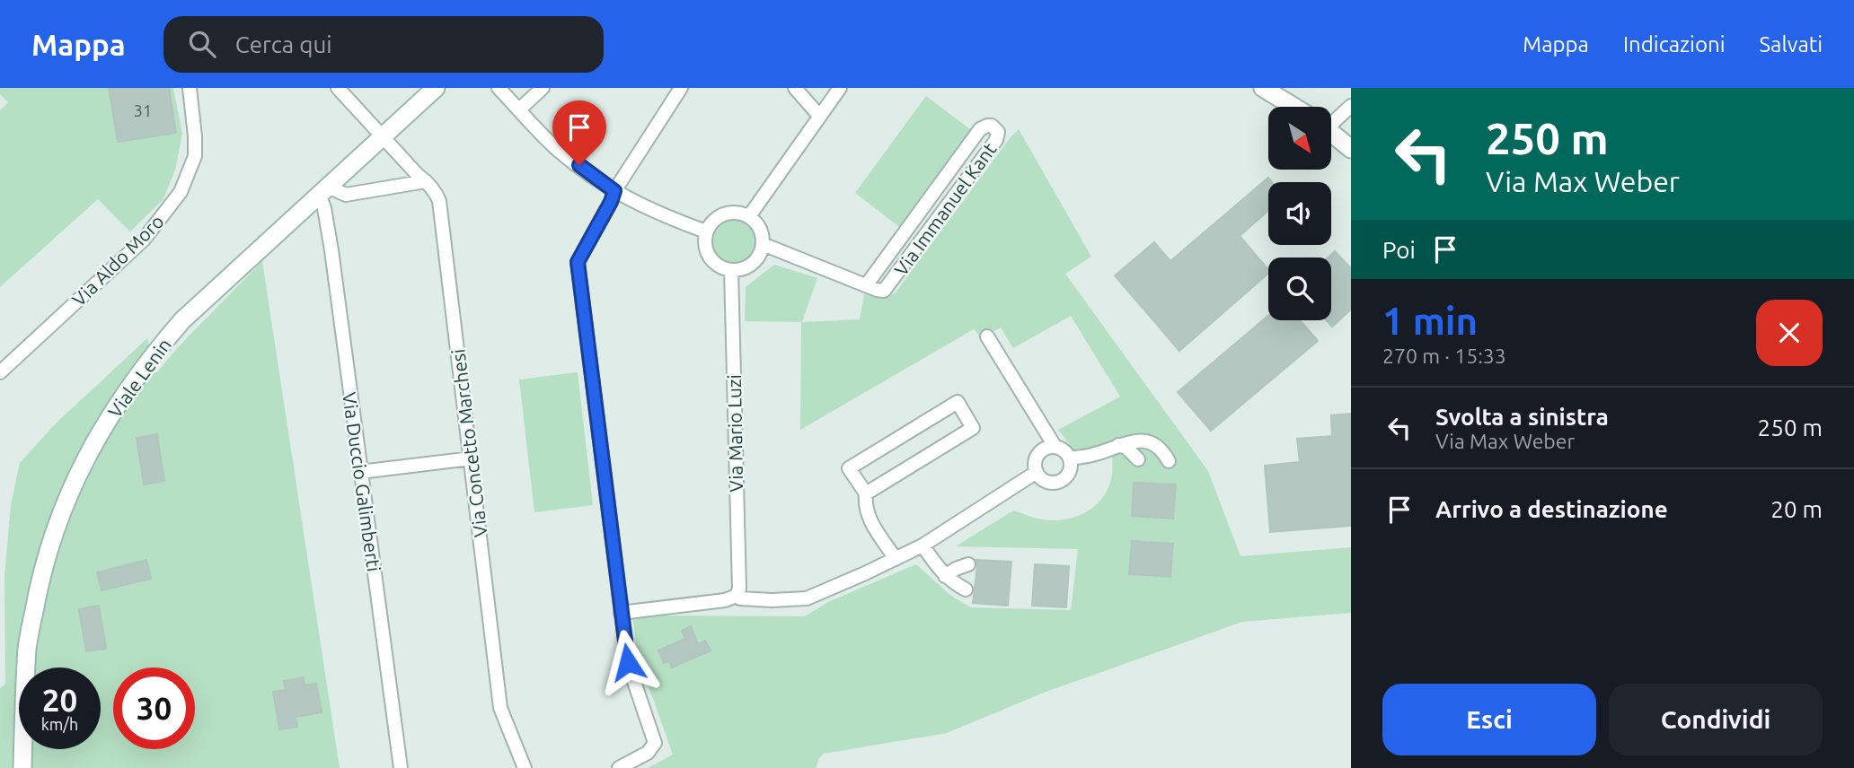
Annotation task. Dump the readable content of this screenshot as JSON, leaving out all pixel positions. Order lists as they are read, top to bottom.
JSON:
{
  "streets": {
    "main road": ["Viale Lenin"],
    "street": [
      "Via Immanuel Kant",
      "Via Aldo Moro",
      "Via Mario Luzi",
      "Via Concetto Marchesi",
      "Via Duccio Galimberti"
    ]
  },
  "crossings": [
    ["Viale Lenin", "Via Concetto Marchesi"],
    ["Viale Lenin", "Via Duccio Galimberti"]
  ],
  "house_numbers": ["31"],
  "north": "bottom right",
  "page": {
    "header": "Mappa",
    "search": "Cerca qui",
    "nav": ["Mappa", "Indicazioni", "Salvati"],
    "turn": ["250 m", "Via Max Weber"],
    "then": "Poi",
    "heading": ["1 min", "270 m · 15:33"],
    "list": [
      {
        "name": "Svolta a sinistra",
        "note": "Via Max Weber",
        "value": "250 m"
      },
      {
        "name": "Arrivo a destinazione",
        "value": "20 m"
      }
    ],
    "speed": "20 km/h",
    "limit": "30",
    "buttons": ["Esci", "Condividi"]
  }
}
